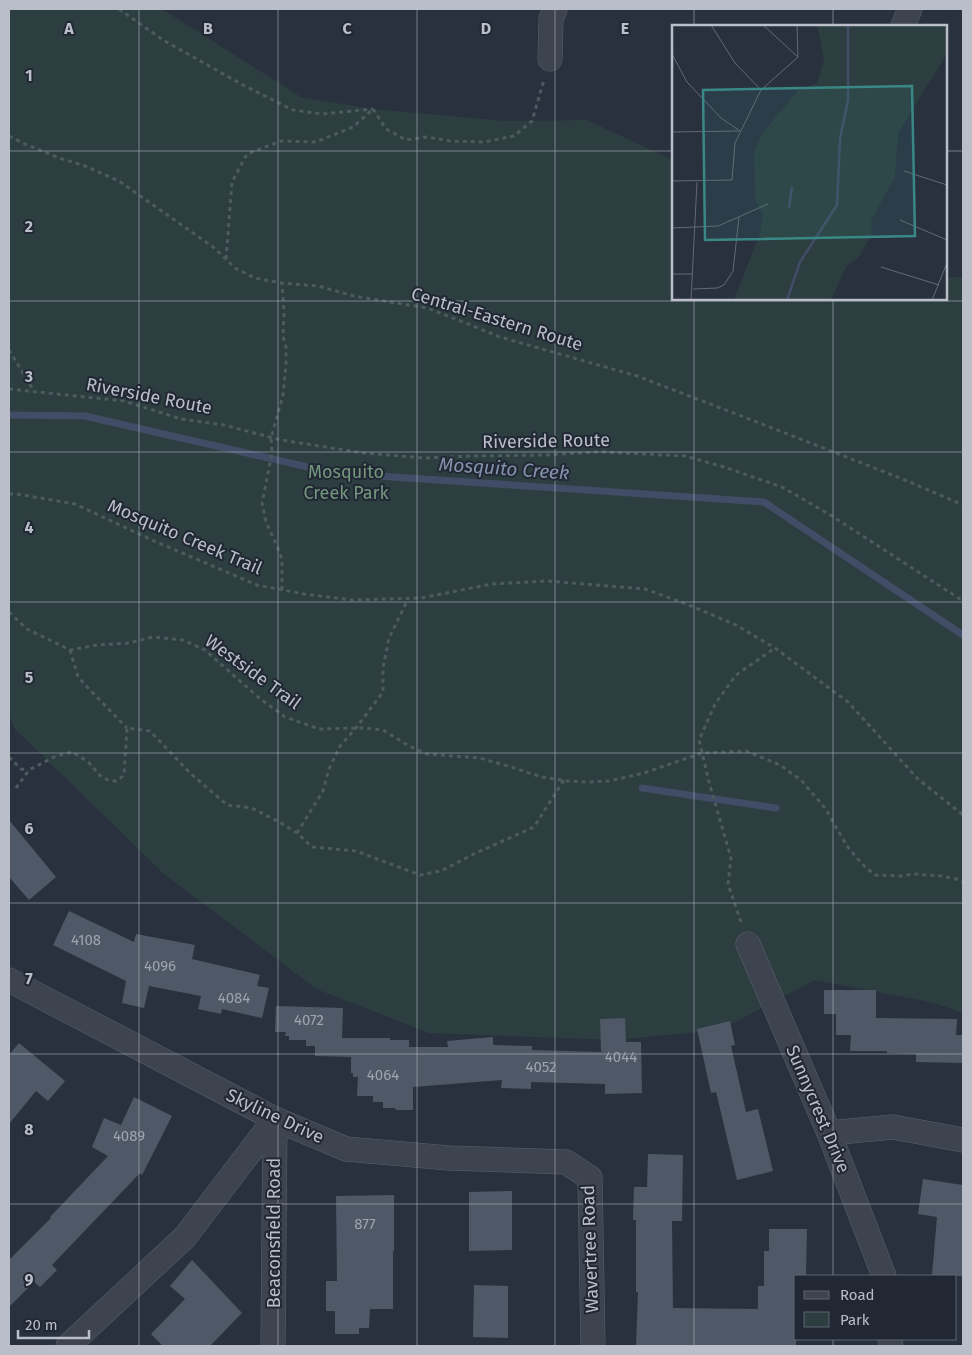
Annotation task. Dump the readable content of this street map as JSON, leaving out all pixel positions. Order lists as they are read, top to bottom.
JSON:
{
  "streets": {
    "street": [
      "Sunnycrest Drive",
      "Skyline Drive",
      "Beaconsfield Road",
      "Wavertree Road"
    ],
    "path": [
      "Central-Eastern Route",
      "Riverside Route",
      "Mosquito Creek Trail",
      "Westside Trail"
    ]
  },
  "crossings": [
    ["Skyline Drive", "Beaconsfield Road"],
    ["Skyline Drive", "Wavertree Road"]
  ],
  "water": ["Mosquito Creek"],
  "parks": ["Mosquito Creek Park"],
  "house_numbers": [
    "4108",
    "4096",
    "4084",
    "4072",
    "4044",
    "4052",
    "4064",
    "4089",
    "877"
  ],
  "legend": ["Road", "Park"],
  "scale_bar": "20 m",
  "grid": {
    "columns": [
      "A",
      "B",
      "C",
      "D",
      "E"
    ],
    "rows": [
      "1",
      "2",
      "3",
      "4",
      "5",
      "6",
      "7",
      "8",
      "9"
    ]
  }
}
